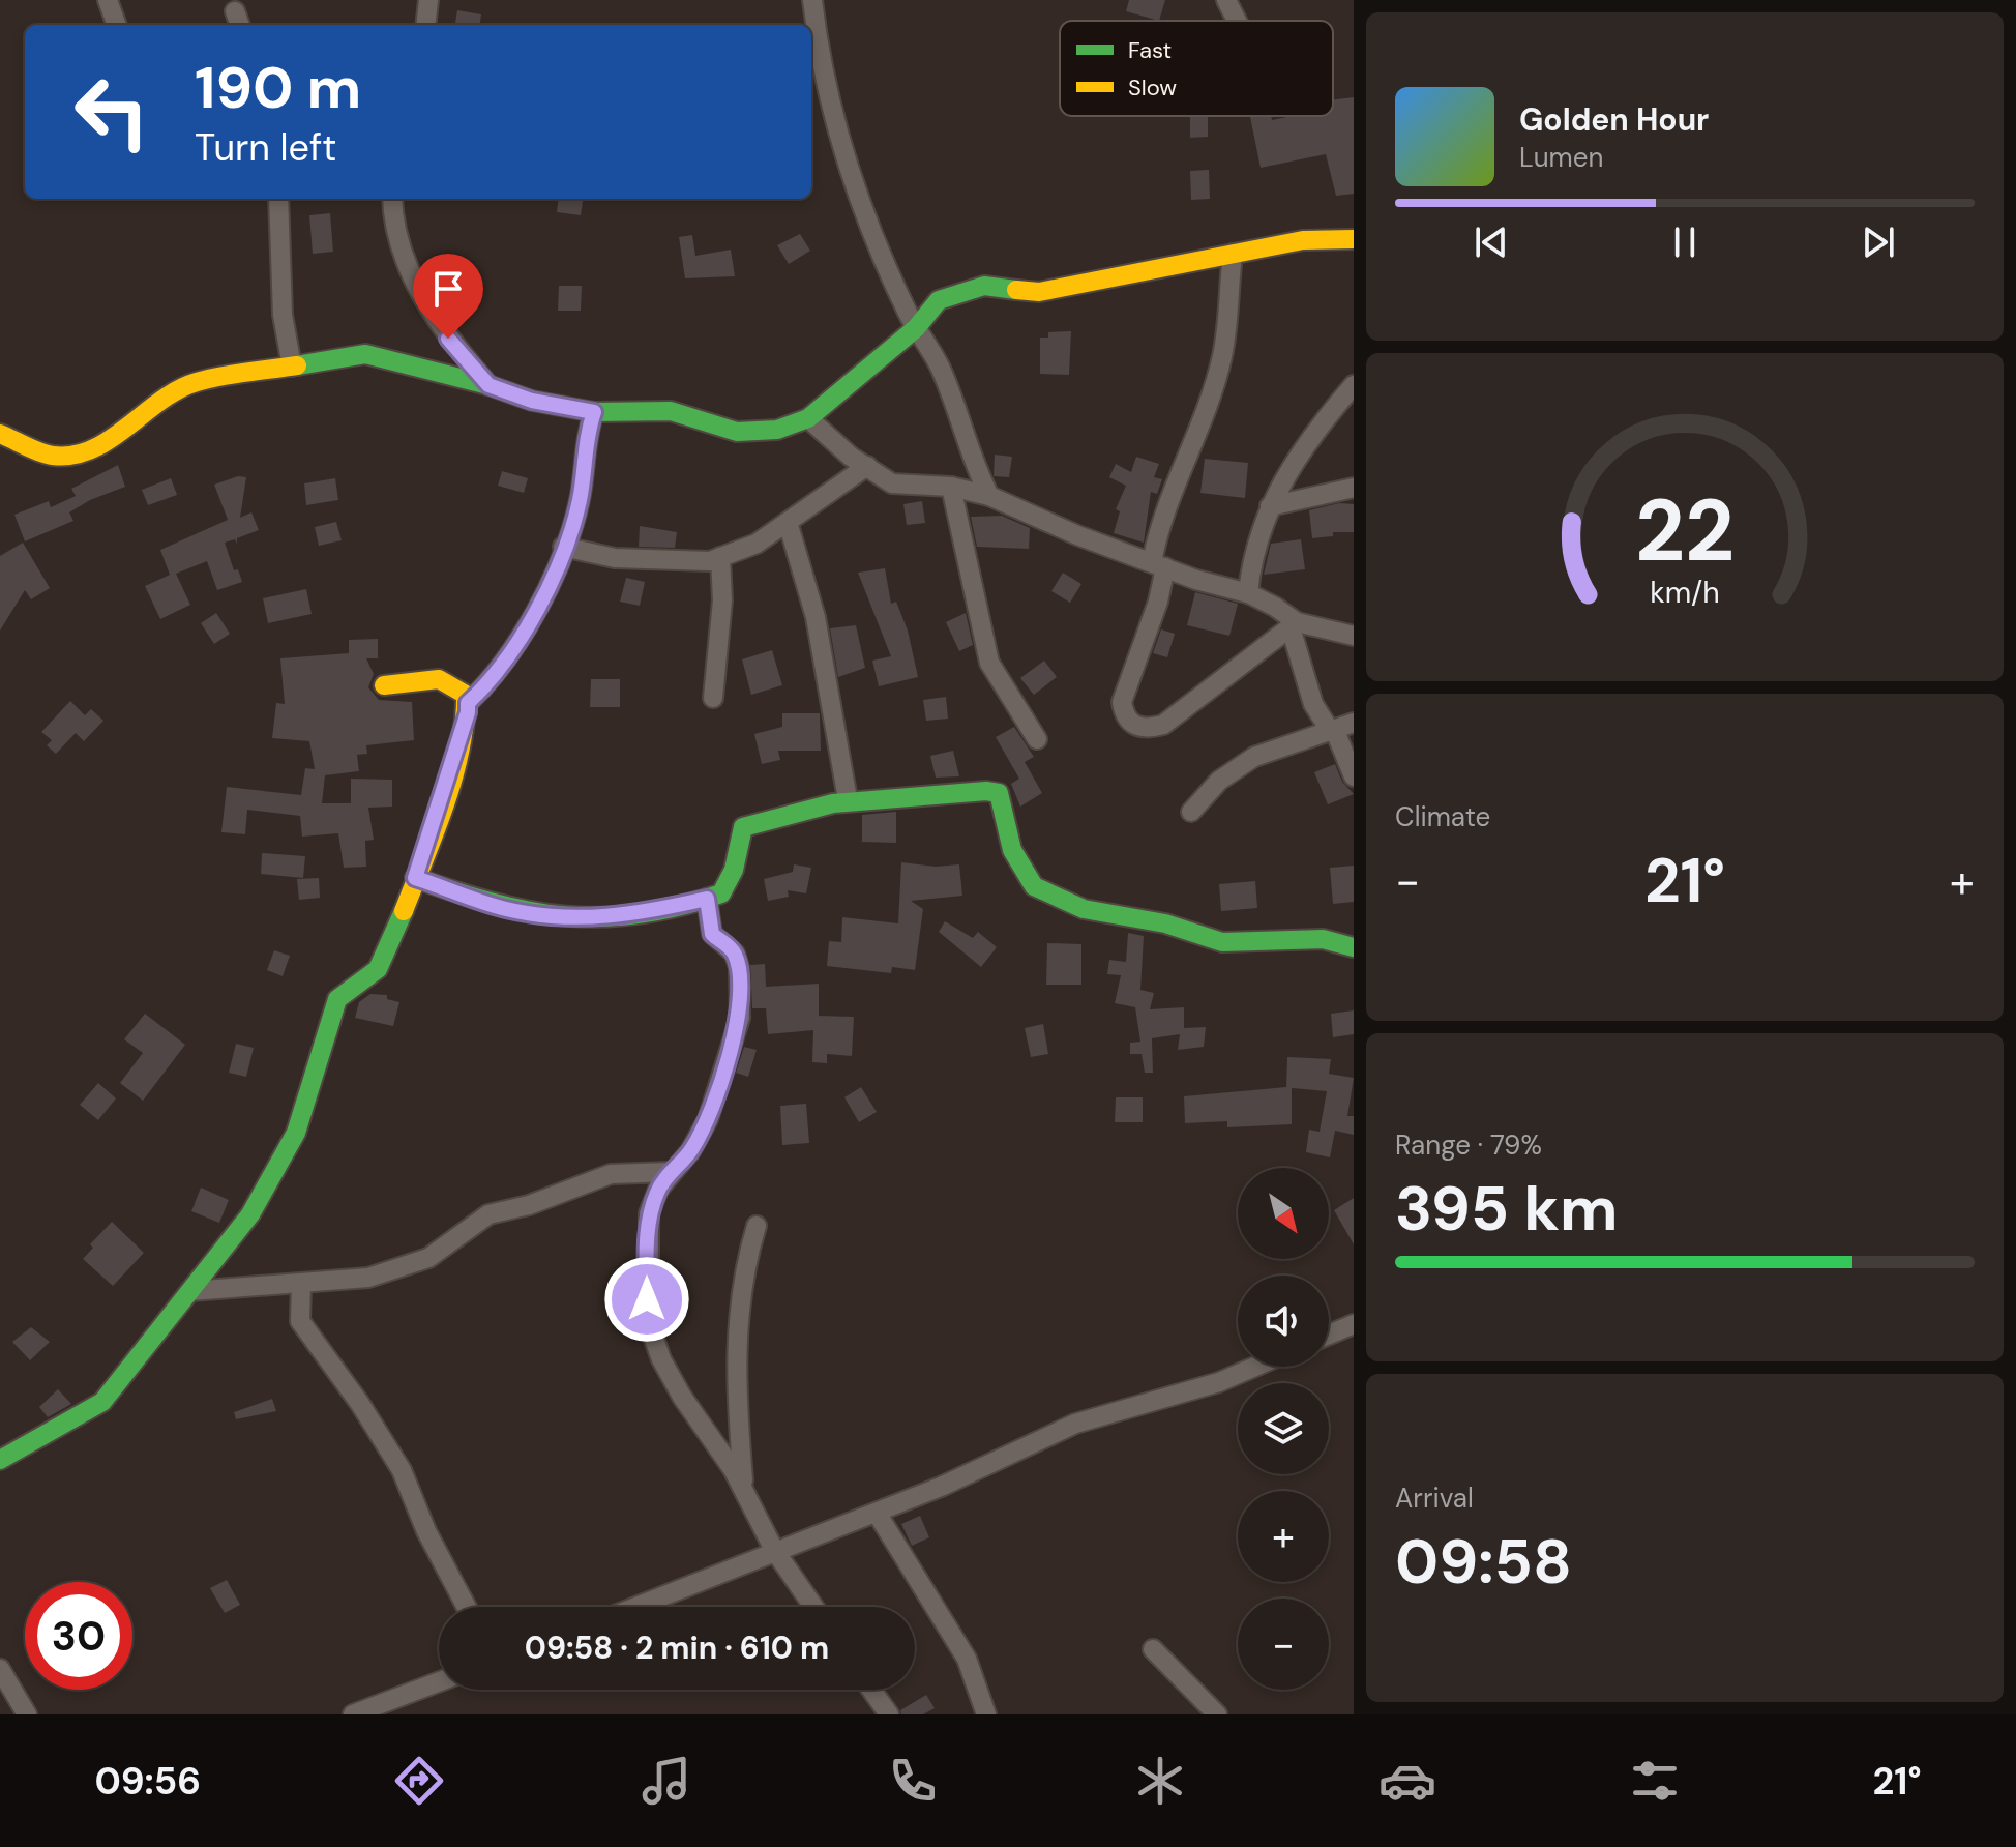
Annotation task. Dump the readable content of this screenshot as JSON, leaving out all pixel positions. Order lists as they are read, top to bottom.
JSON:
{
  "legend": ["Fast", "Slow"],
  "north": "bottom right",
  "page": {
    "turn": ["190 m", "Turn left"],
    "song": ["Golden Hour", "Lumen"],
    "tile": [
      "Climate",
      ["Range · 79%", "395 km"],
      ["Arrival", "09:58"]
    ],
    "heat": ["−", "21°", "+"],
    "map_buttons": ["+", "−"],
    "limit": "30",
    "trip": "09:58 · 2 min · 610 m",
    "tabs": ["09:56", "21°"],
    "gauge": ["22", "km/h"]
  }
}
